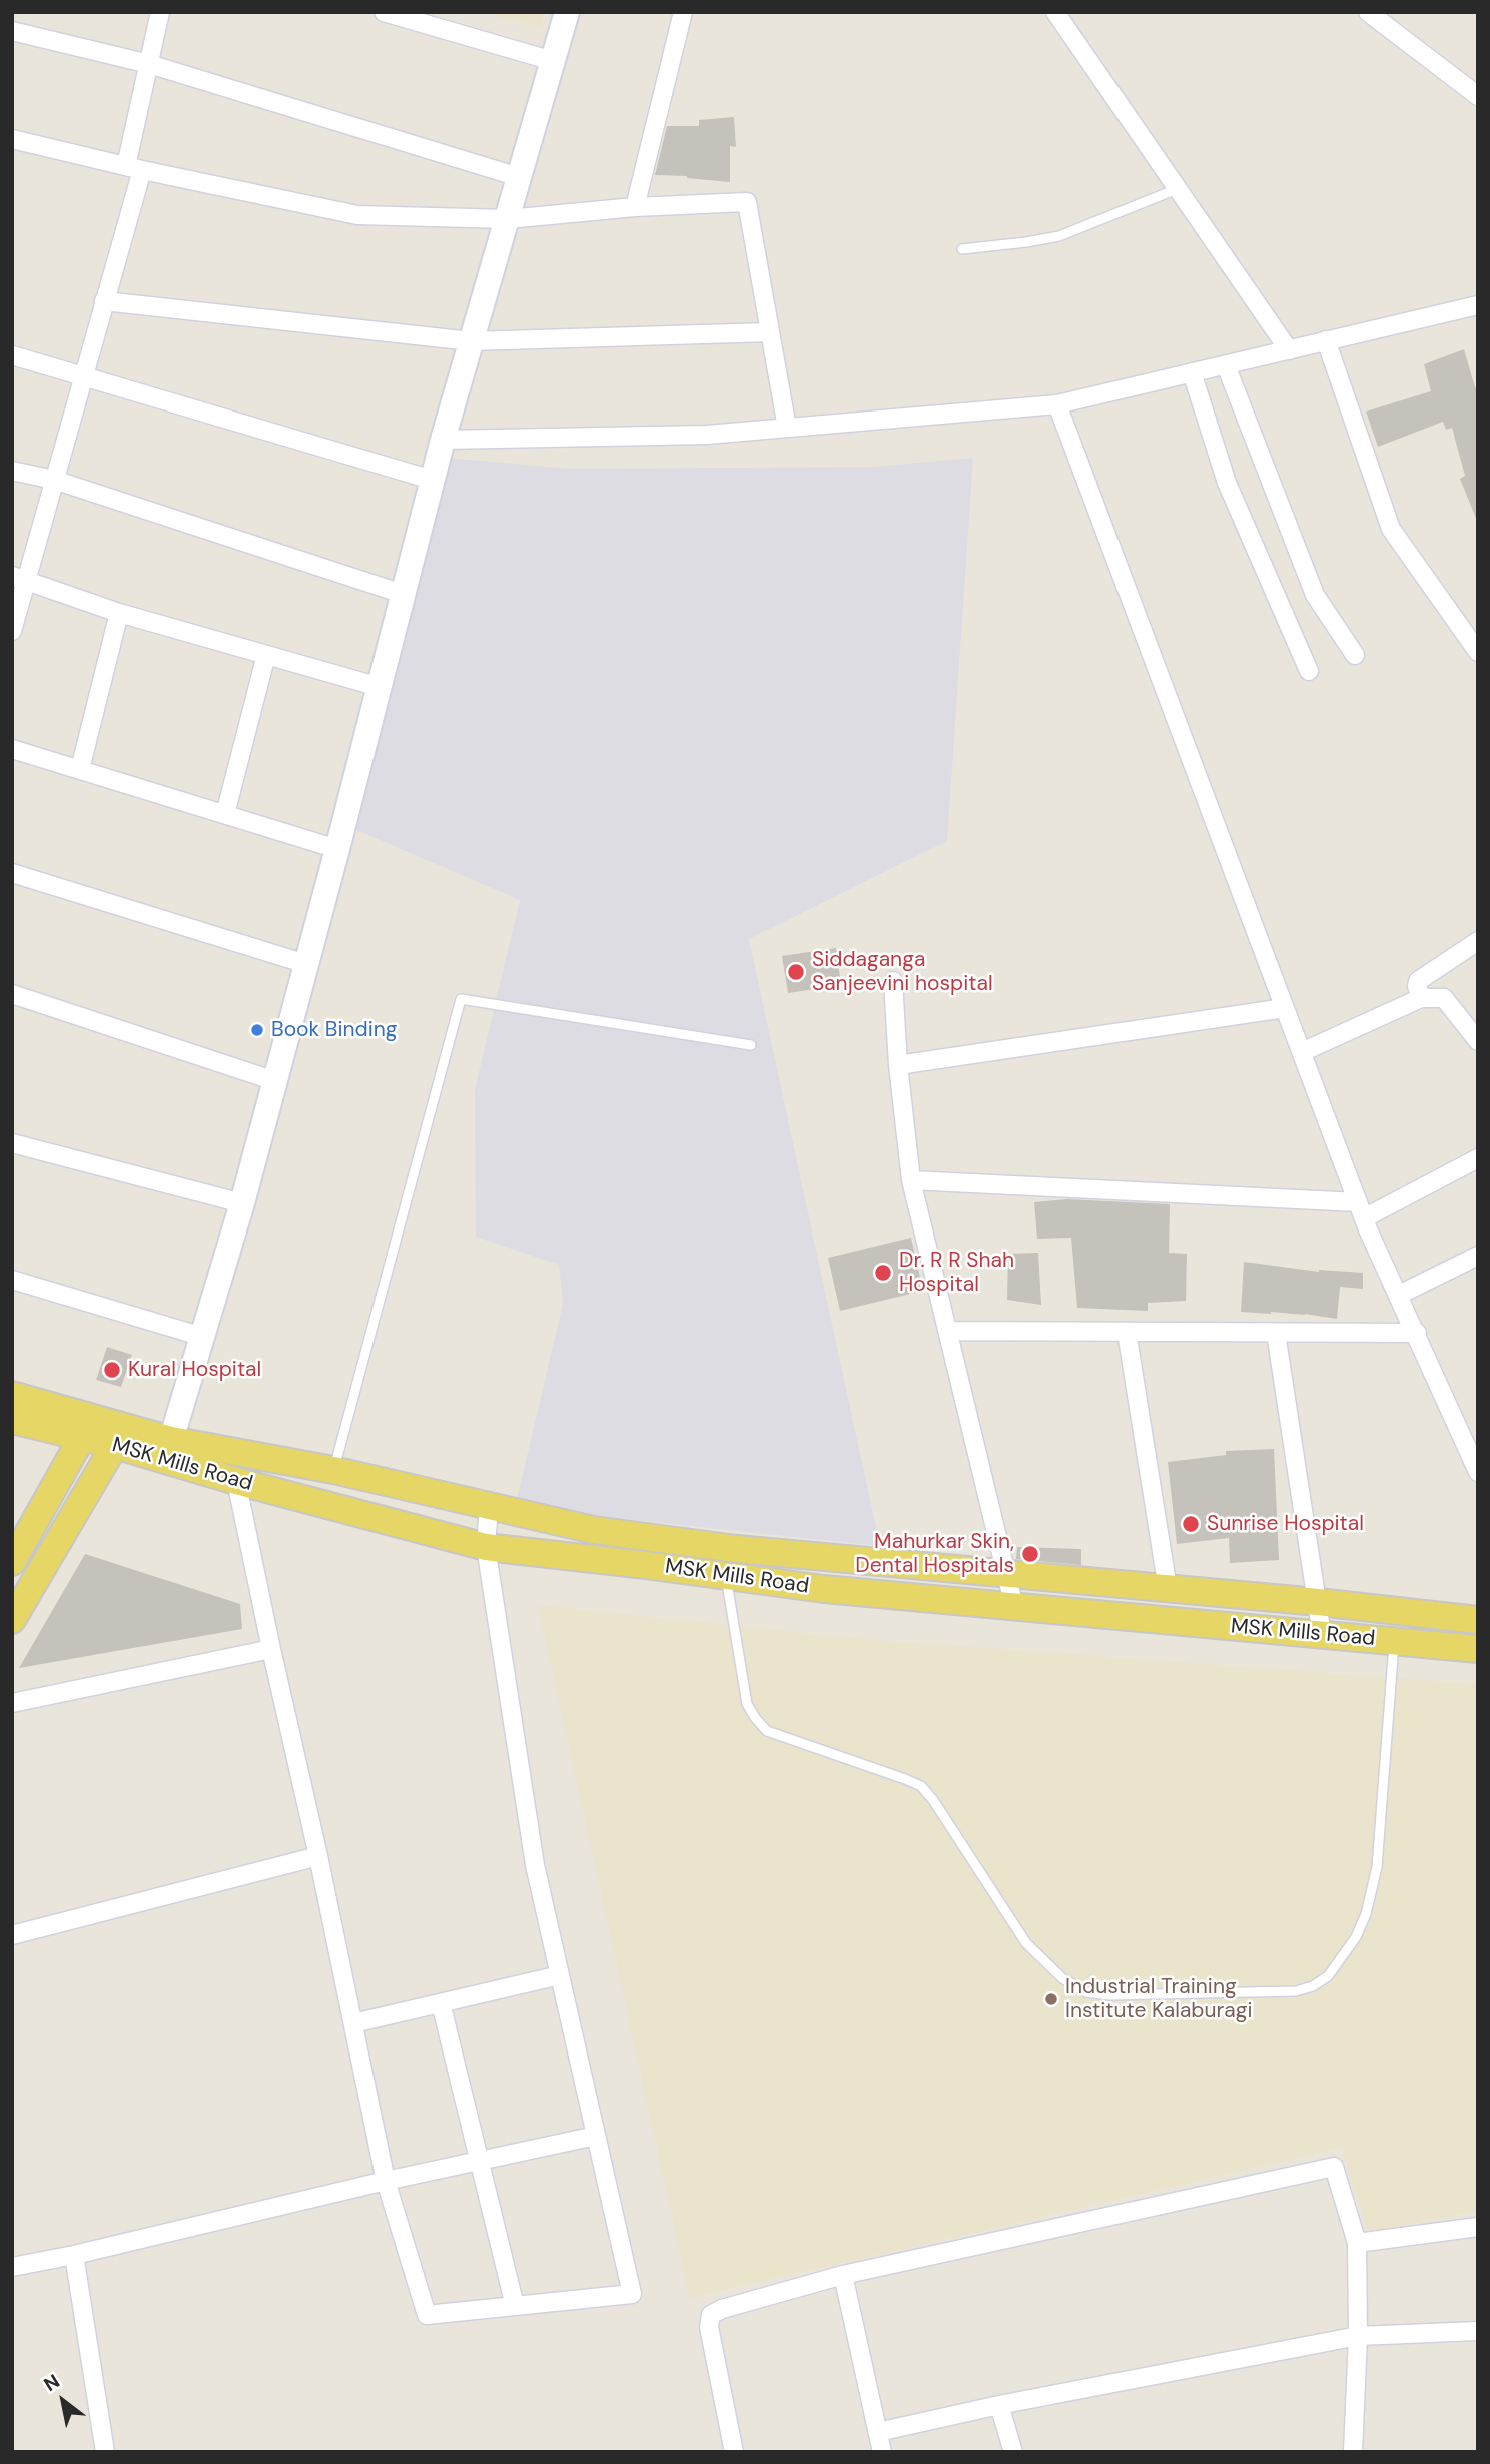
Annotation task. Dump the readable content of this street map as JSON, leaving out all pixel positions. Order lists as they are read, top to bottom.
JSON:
{
  "streets": {
    "main road": ["MSK Mills Road"]
  },
  "places": [
    "Siddaganga Sanjeevini hospital",
    "Book Binding",
    "Dr. R R Shah Hospital",
    "Kural Hospital",
    "Sunrise Hospital",
    "Mahurkar Skin, Dental Hospitals",
    "Industrial Training Institute Kalaburagi"
  ],
  "north": "top left"
}
